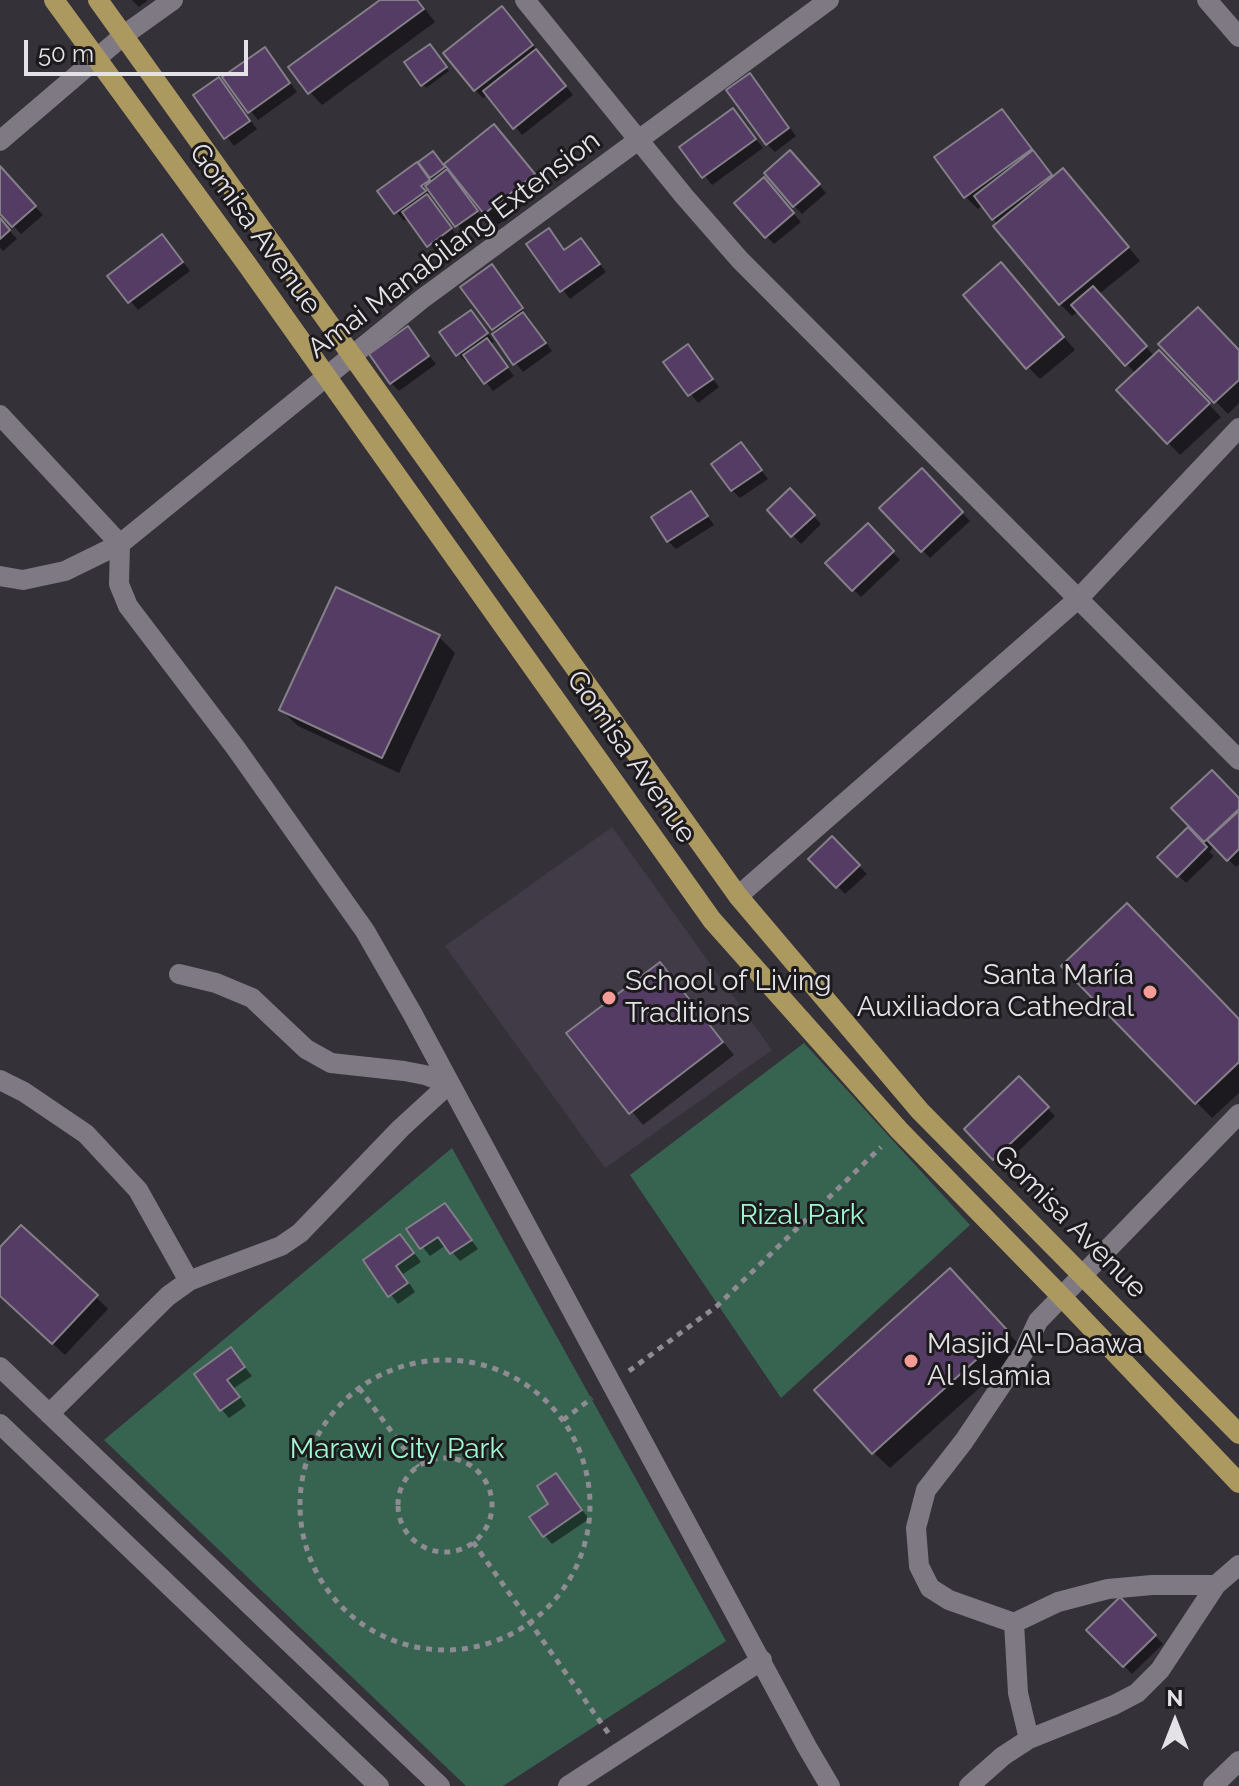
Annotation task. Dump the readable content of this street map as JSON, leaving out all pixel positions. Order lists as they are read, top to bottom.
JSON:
{
  "streets": {
    "main road": ["Gomisa Avenue"],
    "street": ["Amai Manabilang Extension"]
  },
  "crossings": [
    ["Gomisa Avenue", "Amai Manabilang Extension"]
  ],
  "parks": ["Rizal Park", "Marawi City Park"],
  "places": ["Santa María Auxiliadora Cathedral", "School of Living Traditions", "Masjid Al-Daawa Al Islamia"],
  "scale_bar": "50 m",
  "north": "top"
}
